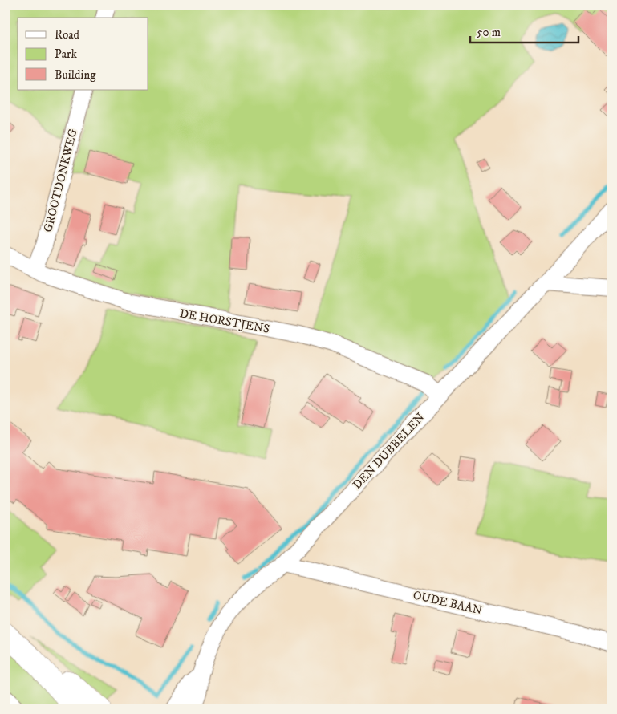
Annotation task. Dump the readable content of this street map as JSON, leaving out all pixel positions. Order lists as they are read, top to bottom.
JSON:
{
  "streets": {
    "street": [
      "GROOTDONKWEG",
      "DE HORSTJENS",
      "DEN DUBBELEN",
      "OUDE BAAN"
    ]
  },
  "crossings": [
    ["GROOTDONKWEG", "DE HORSTJENS"],
    ["DE HORSTJENS", "DEN DUBBELEN"],
    ["DEN DUBBELEN", "OUDE BAAN"]
  ],
  "legend": ["Road", "Park", "Building"],
  "scale_bar": "50 m"
}
